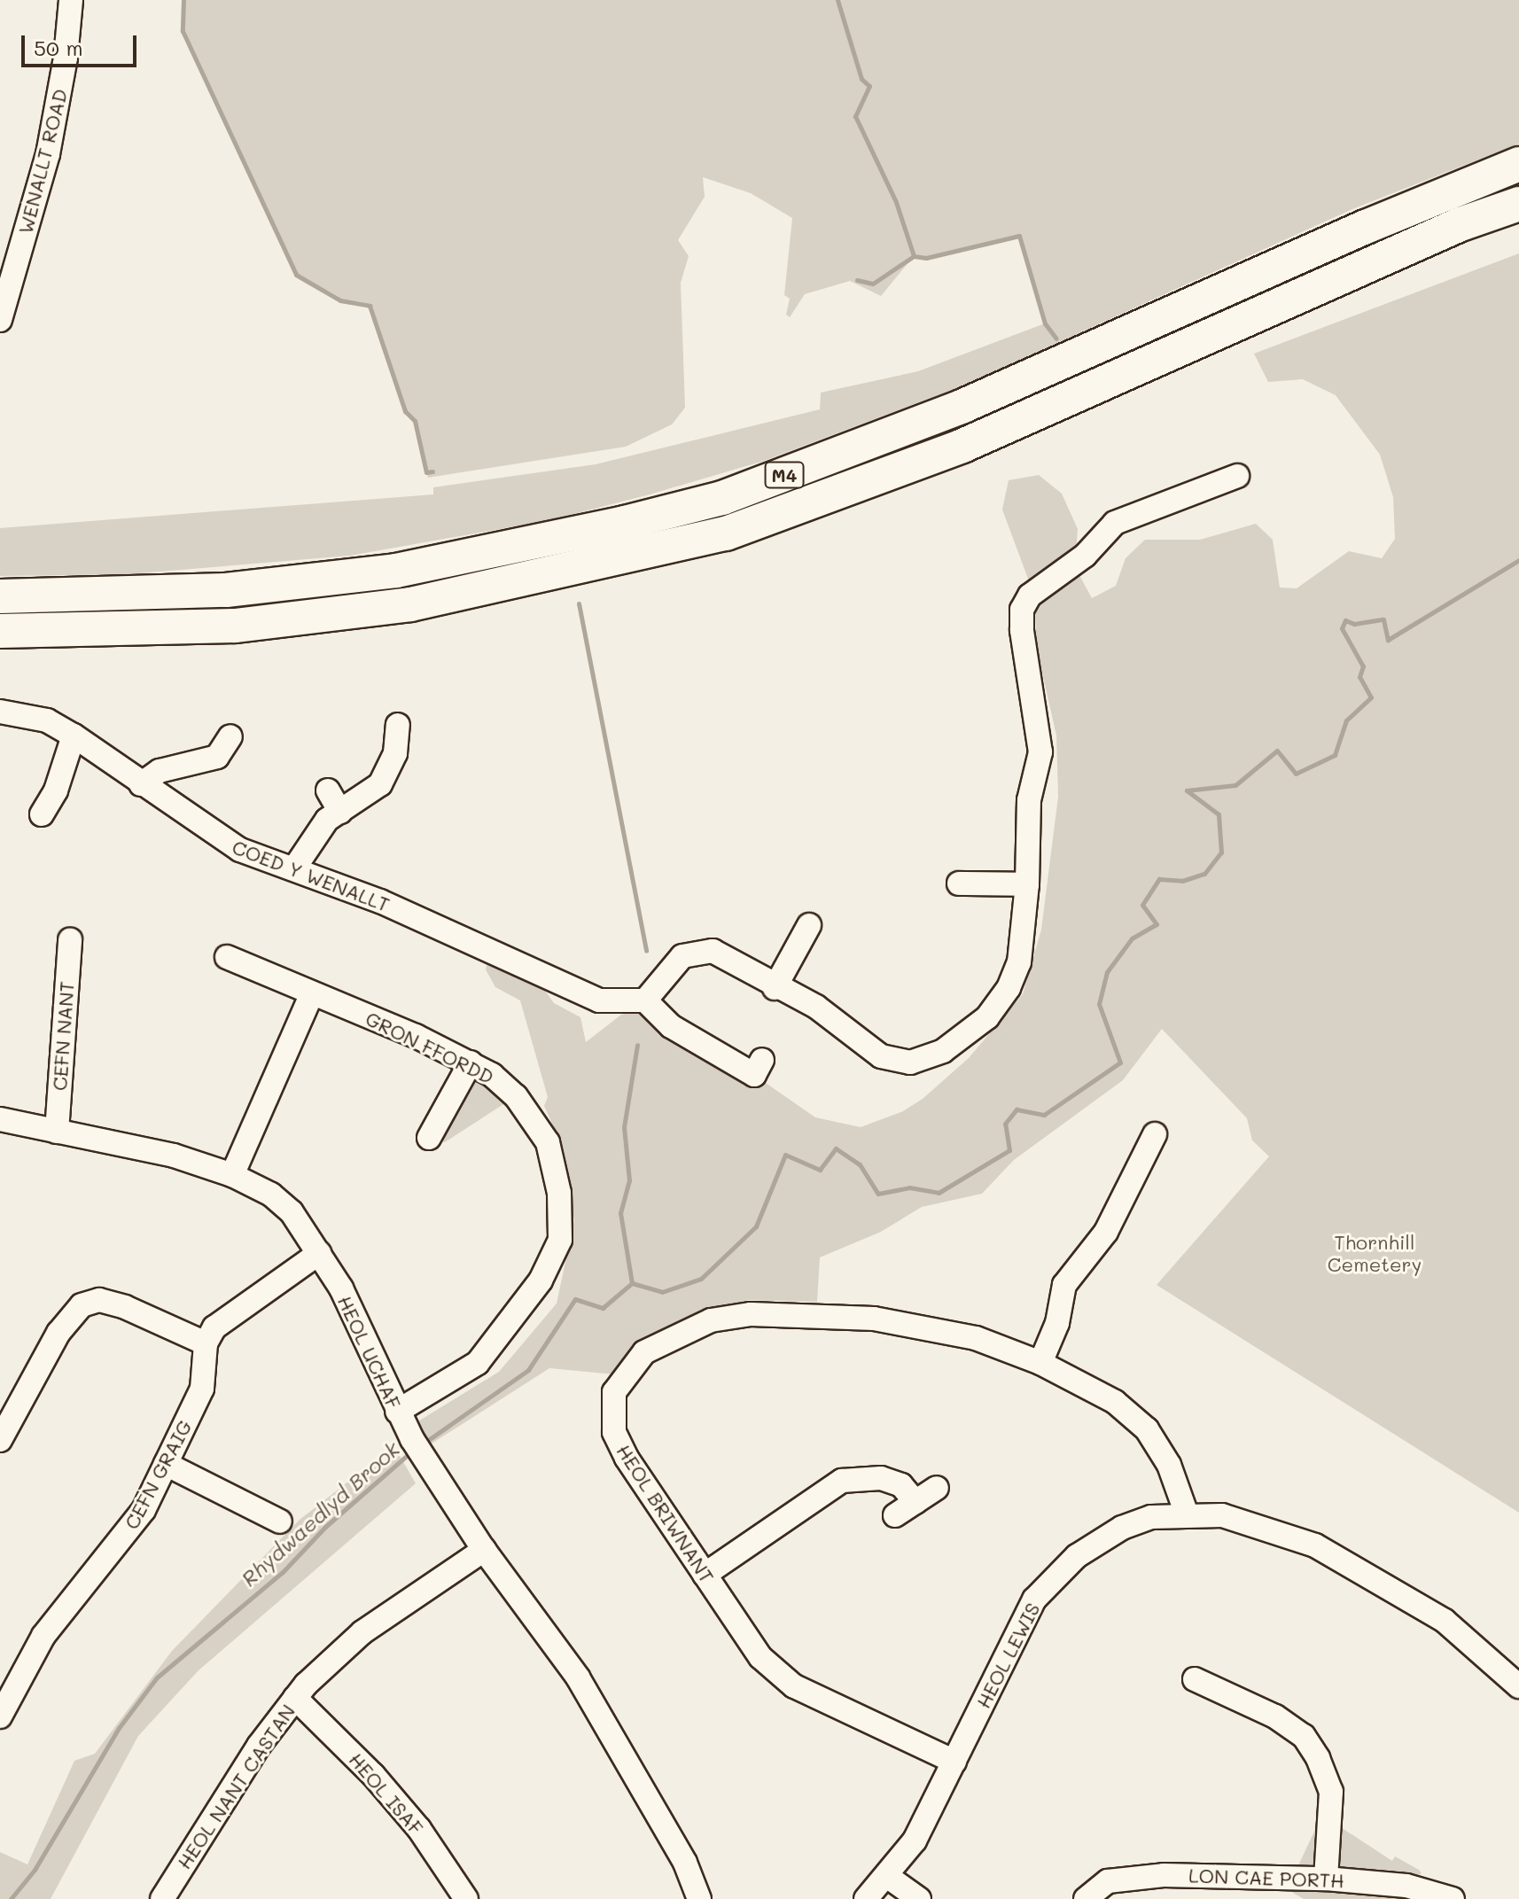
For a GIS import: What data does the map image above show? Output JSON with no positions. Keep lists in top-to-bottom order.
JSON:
{
  "streets": {
    "highway": ["M4"],
    "street": [
      "WENALLT ROAD",
      "COED Y WENALLT",
      "CEFN NANT",
      "GRON FFORDD",
      "HEOL UCHAF",
      "CEFN GRAIG",
      "HEOL BRIWNANT",
      "HEOL LEWIS",
      "HEOL NANT CASTAN",
      "HEOL ISAF",
      "LON CAE PORTH"
    ]
  },
  "crossings": [
    ["CEFN NANT", "HEOL UCHAF"],
    ["GRON FFORDD", "HEOL UCHAF"],
    ["HEOL UCHAF", "HEOL NANT CASTAN"],
    ["HEOL BRIWNANT", "HEOL LEWIS"],
    ["HEOL NANT CASTAN", "HEOL ISAF"]
  ],
  "water": ["Rhydwaedlyd Brook"],
  "parks": ["Thornhill Cemetery"],
  "scale_bar": "50 m"
}
